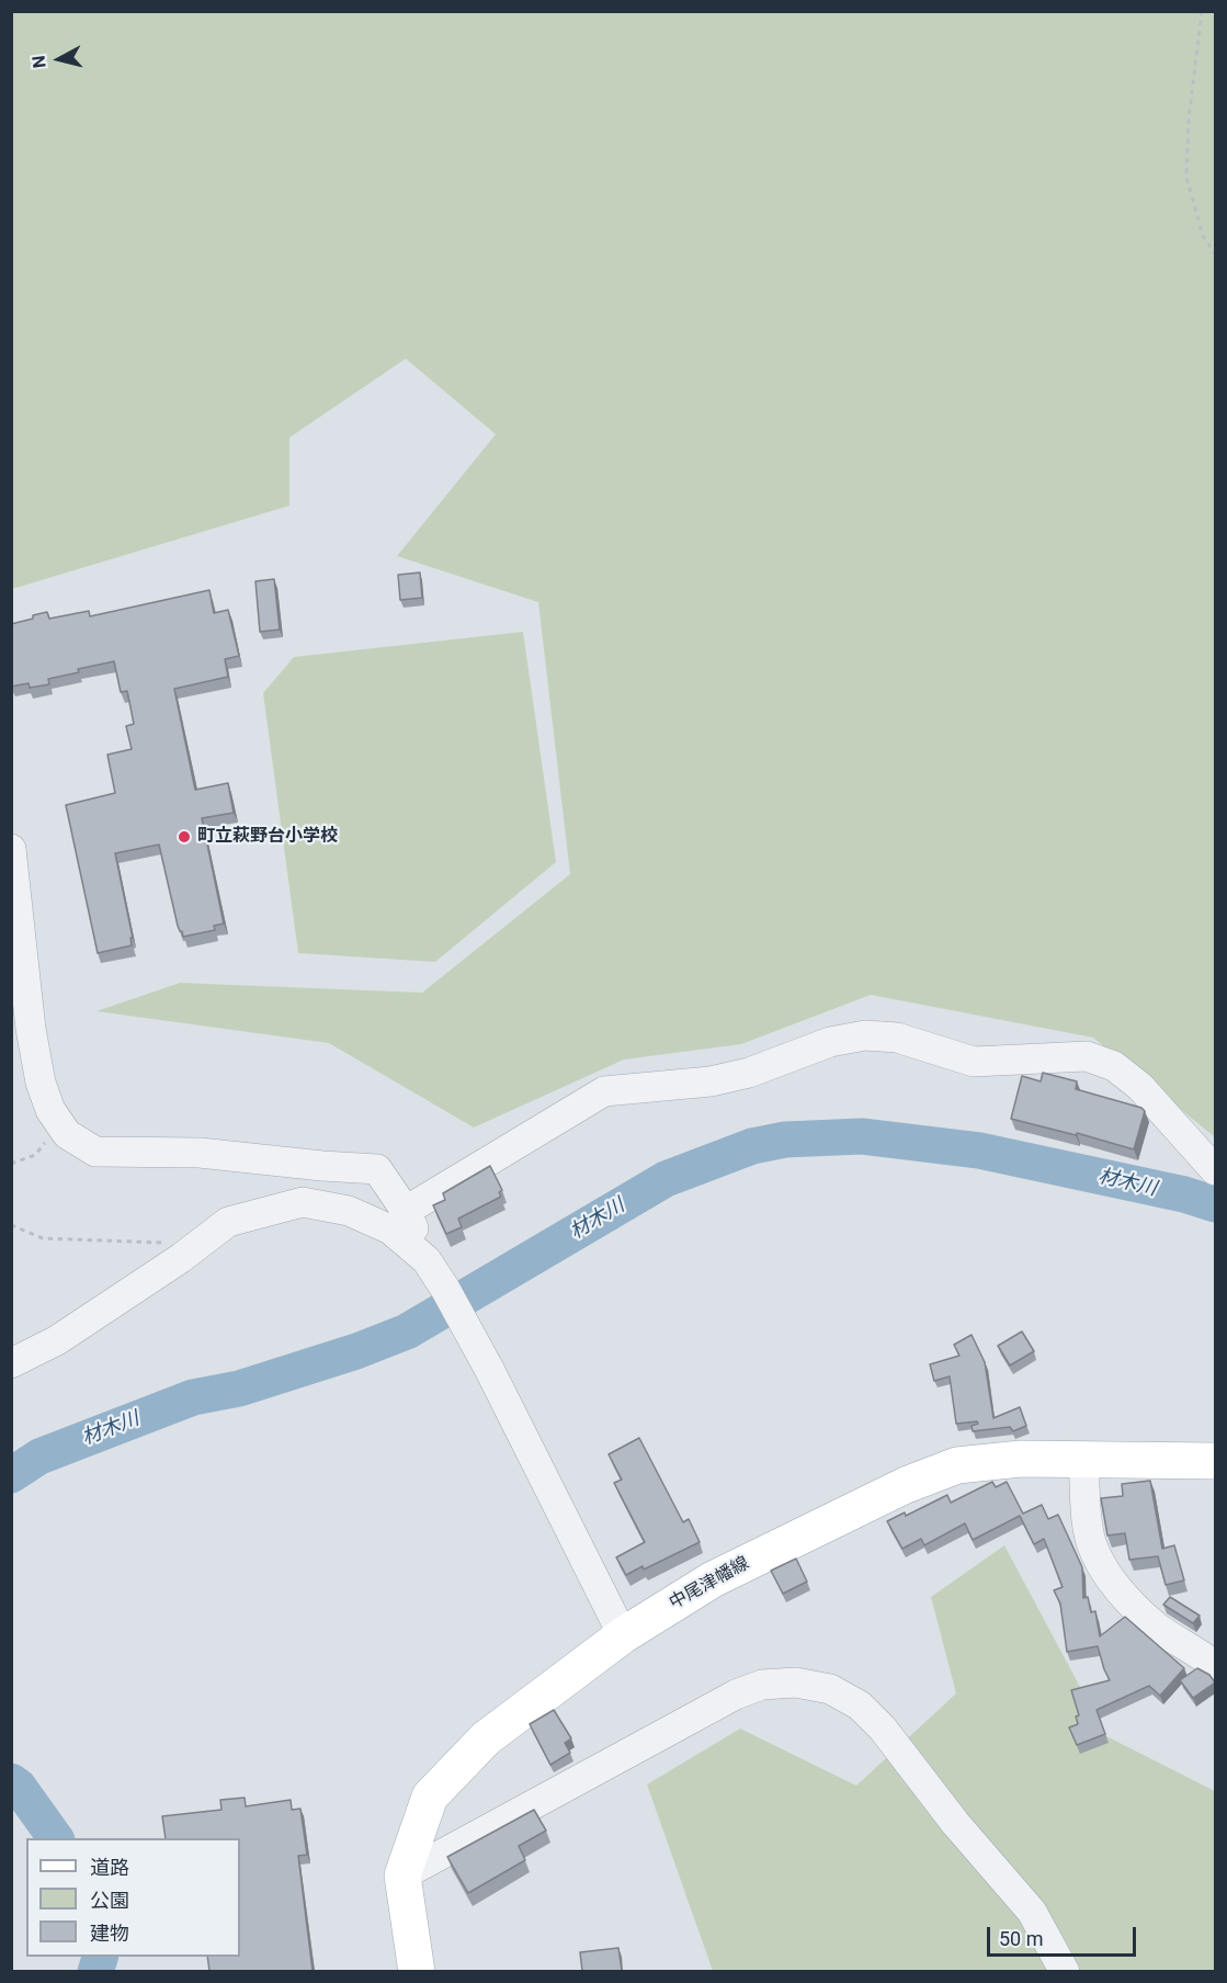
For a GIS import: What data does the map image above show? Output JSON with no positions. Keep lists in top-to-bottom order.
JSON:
{
  "streets": {
    "main road": ["中尾津幡線"]
  },
  "water": ["材木川"],
  "places": ["町立萩野台小学校"],
  "legend": ["道路", "公園", "建物"],
  "scale_bar": "50 m",
  "north": "left"
}
